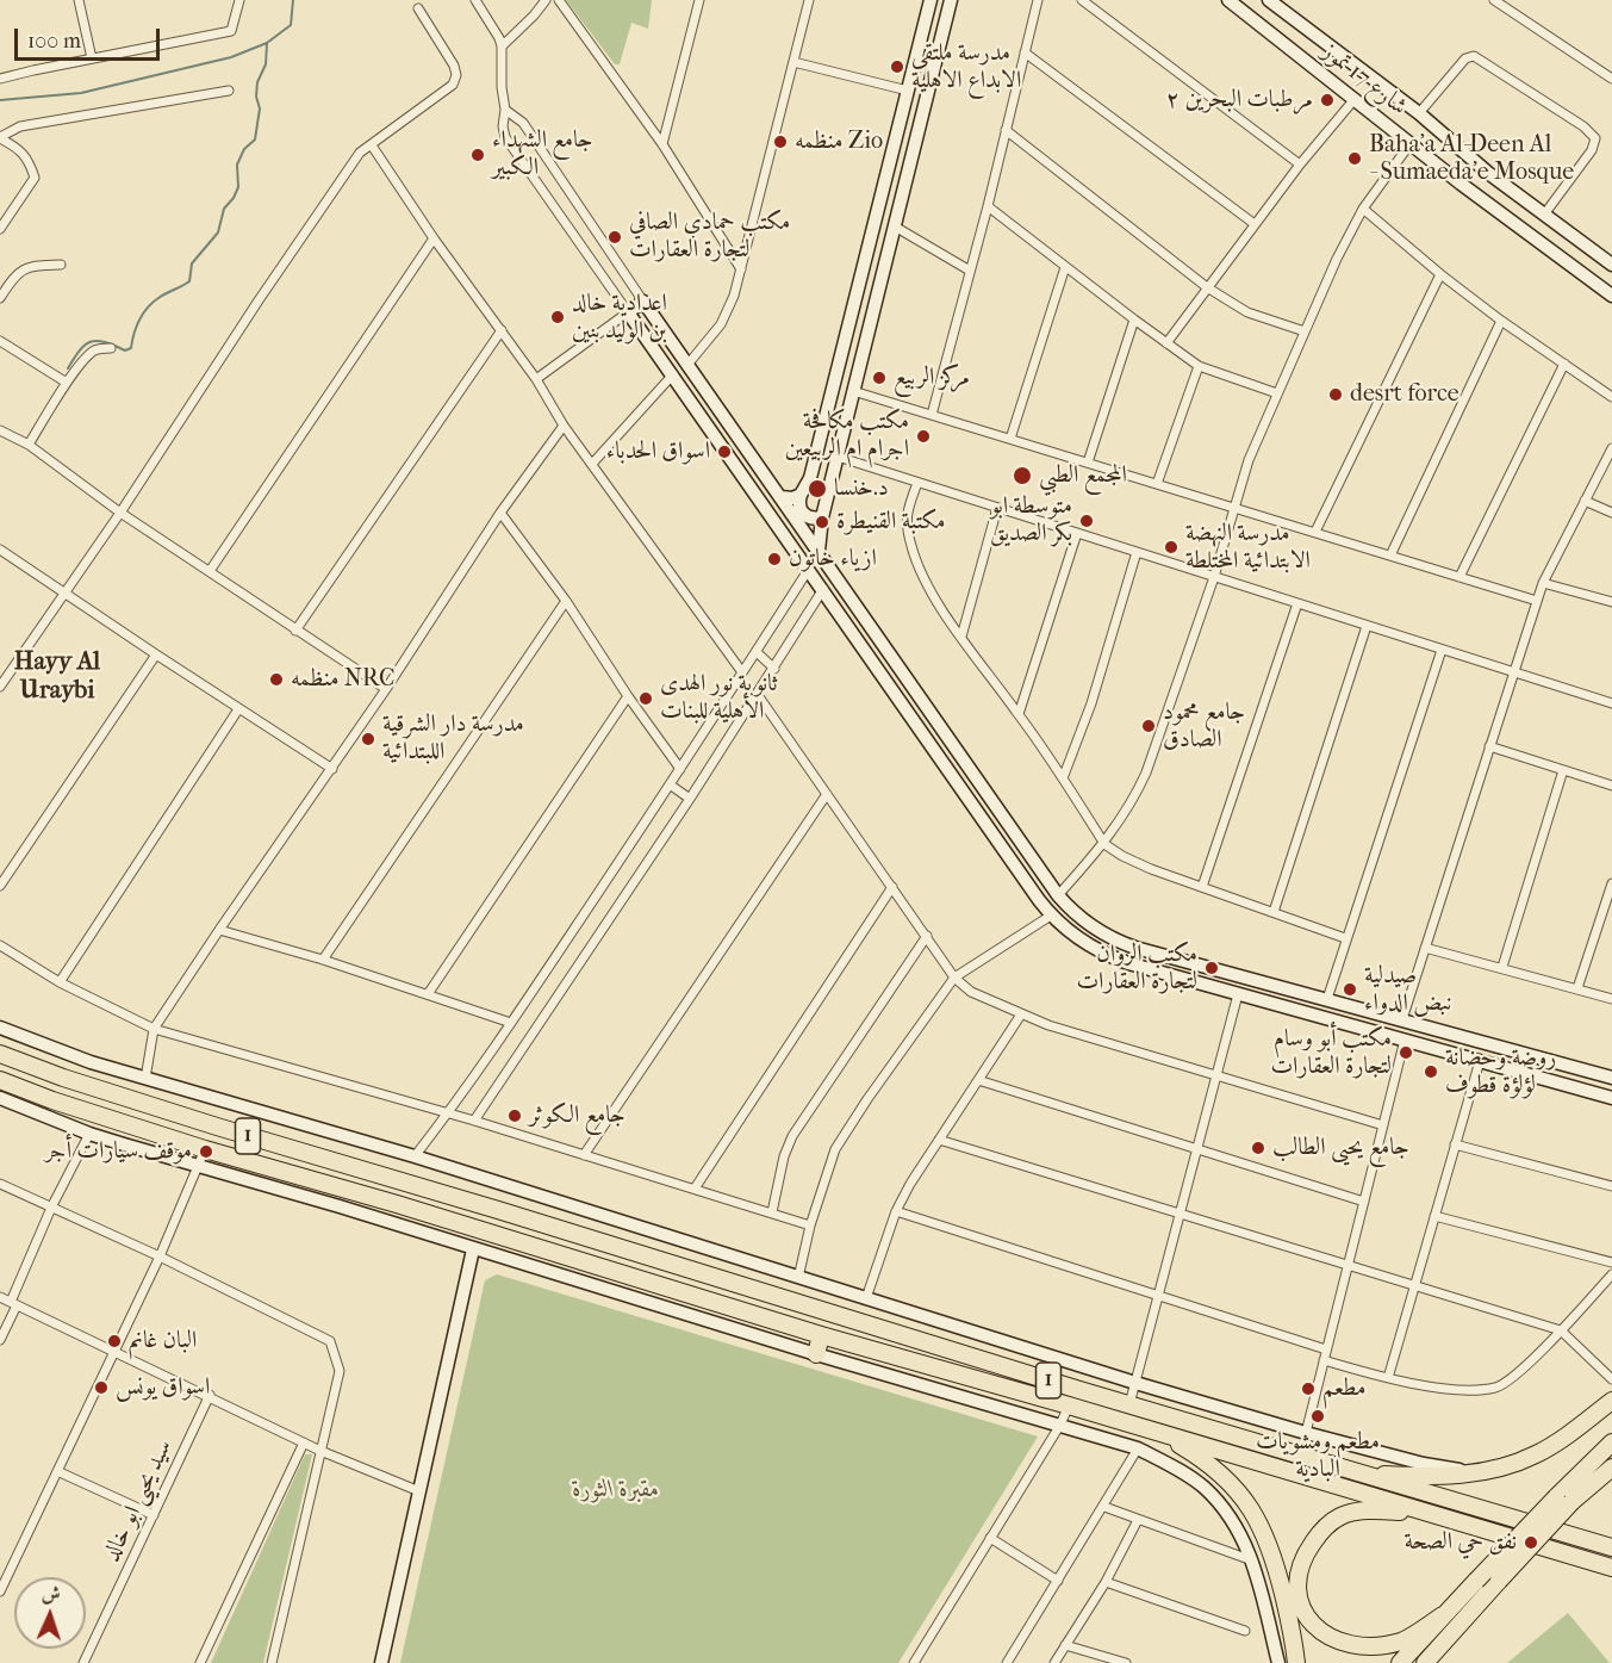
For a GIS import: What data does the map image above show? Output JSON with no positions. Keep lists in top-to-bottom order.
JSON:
{
  "streets": {
    "highway": ["1"],
    "street": ["شارع 17 تموز", "سيد يحيى ابو خالد"]
  },
  "districts": ["Hayy Al Uraybi"],
  "parks": ["مقبرة الثورة"],
  "places": [
    "مدرسة ملتقى الابداع الاهلية",
    "مرطبات البحرين ٢",
    "منظمه Zio",
    "جامع الشهداء الكبير",
    "Baha'a Al-Deen Al - Sumaeda'e Mosque",
    "مكتب حمادي الصافي لتجارة العقارات",
    "اعدادية خالد بن الوليد بنين",
    "مركز الربيع",
    "desrt force",
    "مكتب مكافحة اجرام ام الربيعين",
    "اسواق الحدباء",
    "المجمع الطبي",
    "د.خنسا",
    "متوسطة ابو بكر الصديق",
    "مكتبة القنيطرة",
    "مدرسة النهضة الابتدائية المختلطة",
    "ازياء خاتون",
    "منظمه NRC",
    "ثانوية نور الهدى الأهلية للبنات",
    "جامع محمود الصادق",
    "مدرسة دار الشرقية اللبتدائية",
    "مكتب الروان لتجارة العقارات",
    "صيدلية نبض الدواء",
    "مكتب أبو وسام لتجارة العقارات",
    "روضة وحضانة لؤلؤة قطوف",
    "جامع الكوثر",
    "جامع يحيى الطالب",
    "موقف سيارات أجر",
    "البان غانم",
    "اسواق يونس",
    "مطعم",
    "مطعم ومشويات البادية",
    "نفق حي الصحة"
  ],
  "scale_bar": "100 m",
  "north": "top"
}
